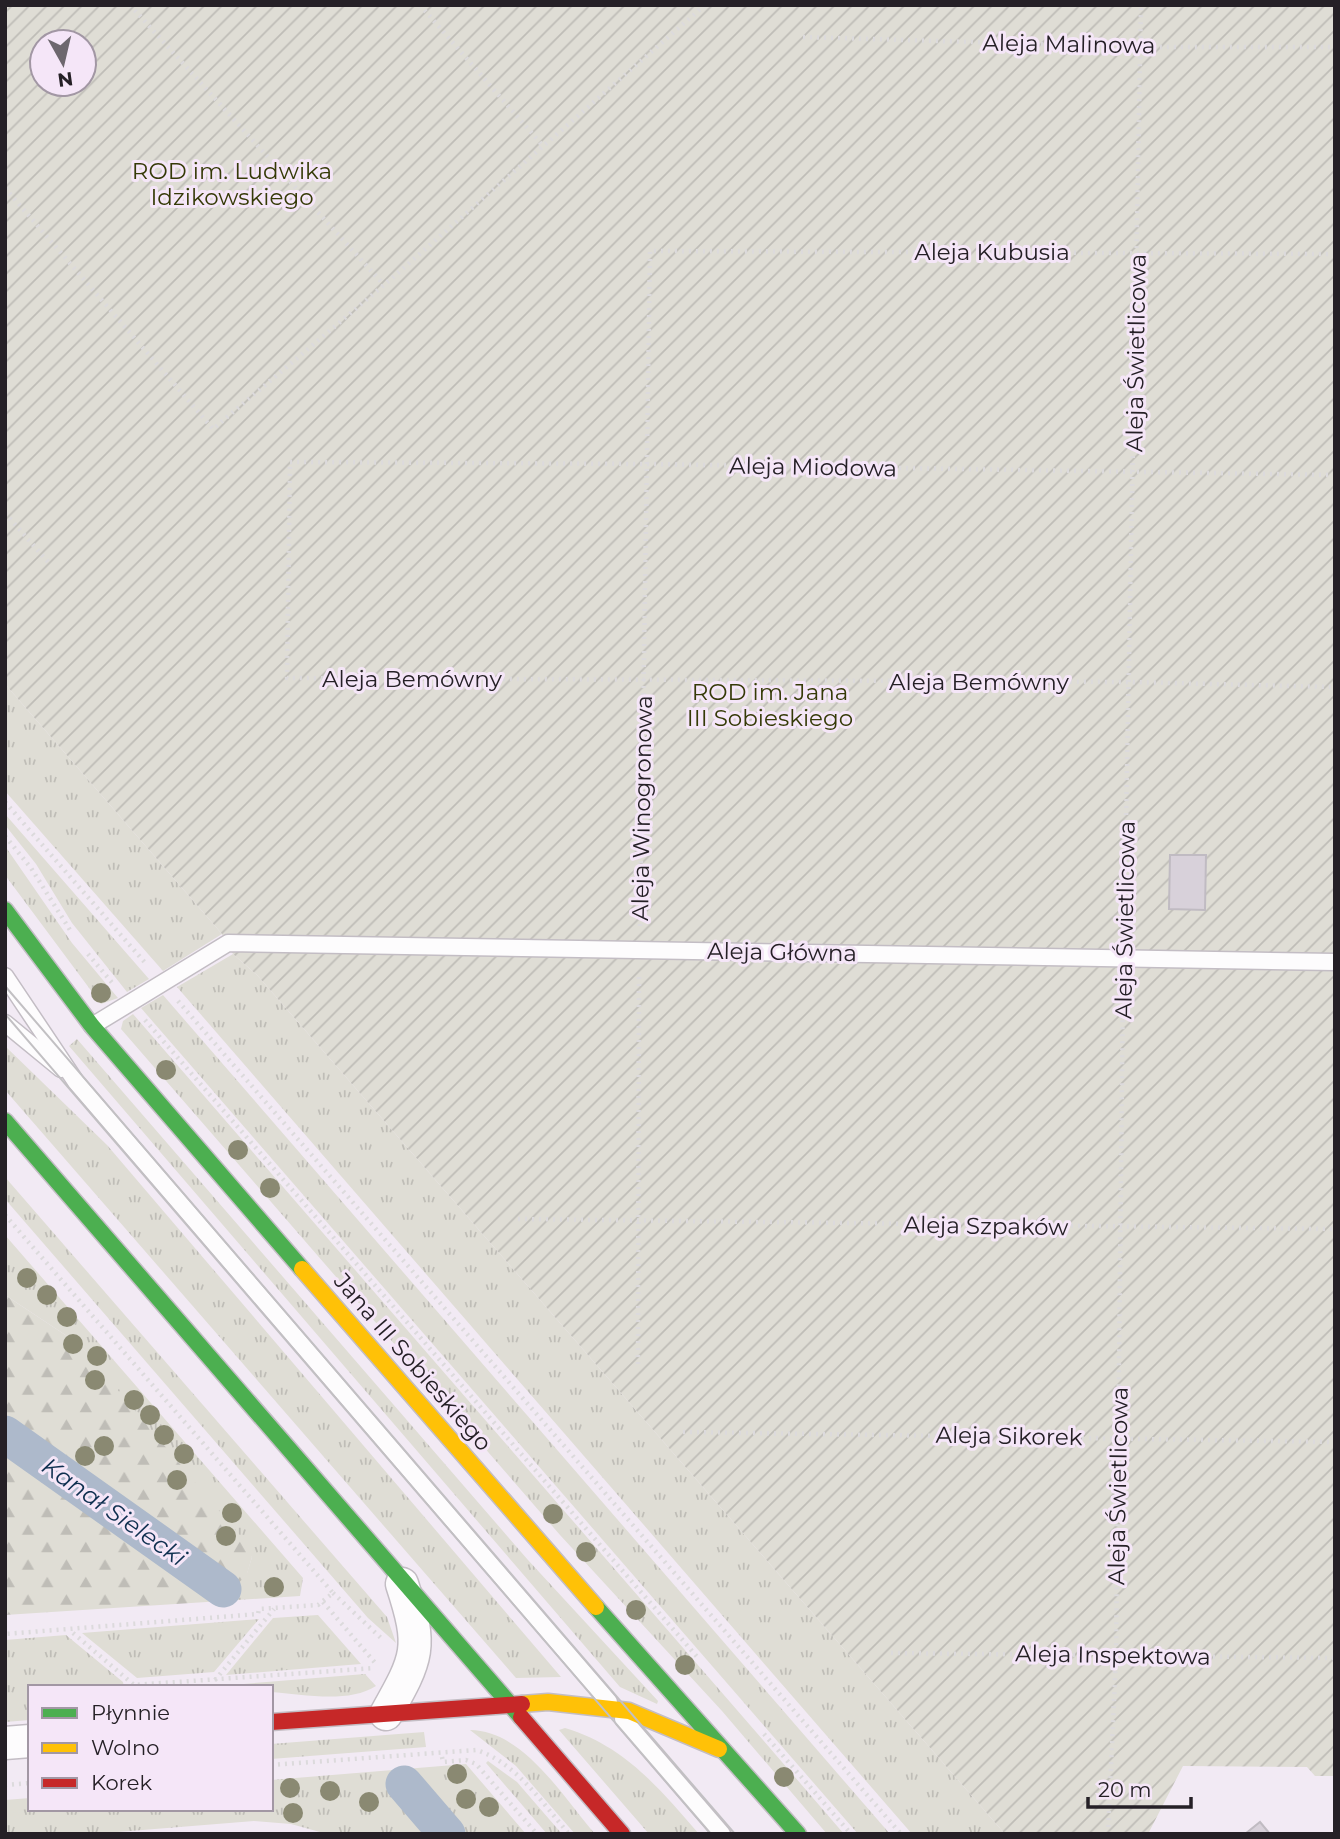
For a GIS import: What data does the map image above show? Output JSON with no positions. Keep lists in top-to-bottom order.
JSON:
{
  "streets": {
    "main road": ["Jana III Sobieskiego"],
    "lane": ["Aleja Główna"],
    "path": [
      "Aleja Malinowa",
      "Aleja Kubusia",
      "Aleja Świetlicowa",
      "Aleja Miodowa",
      "Aleja Bemówny",
      "Aleja Winogronowa",
      "Aleja Szpaków",
      "Aleja Sikorek",
      "Aleja Inspektowa"
    ]
  },
  "crossings": [
    ["Aleja Malinowa", "Aleja Świetlicowa"],
    ["Aleja Kubusia", "Aleja Świetlicowa"],
    ["Aleja Kubusia", "Aleja Winogronowa"],
    ["Aleja Świetlicowa", "Aleja Miodowa"],
    ["Aleja Świetlicowa", "Aleja Bemówny"],
    ["Aleja Świetlicowa", "Aleja Główna"],
    ["Aleja Świetlicowa", "Aleja Szpaków"],
    ["Aleja Świetlicowa", "Aleja Sikorek"],
    ["Aleja Świetlicowa", "Aleja Inspektowa"],
    ["Aleja Miodowa", "Aleja Bemówny"],
    ["Aleja Miodowa", "Aleja Winogronowa"],
    ["Aleja Bemówny", "Aleja Winogronowa"],
    ["Aleja Winogronowa", "Aleja Główna"],
    ["Aleja Winogronowa", "Aleja Szpaków"]
  ],
  "water": ["Kanał Sielecki"],
  "parks": ["ROD im. Ludwika Idzikowskiego", "ROD im. Jana III Sobieskiego"],
  "legend": ["Płynnie", "Wolno", "Korek"],
  "scale_bar": "20 m",
  "north": "bottom"
}
